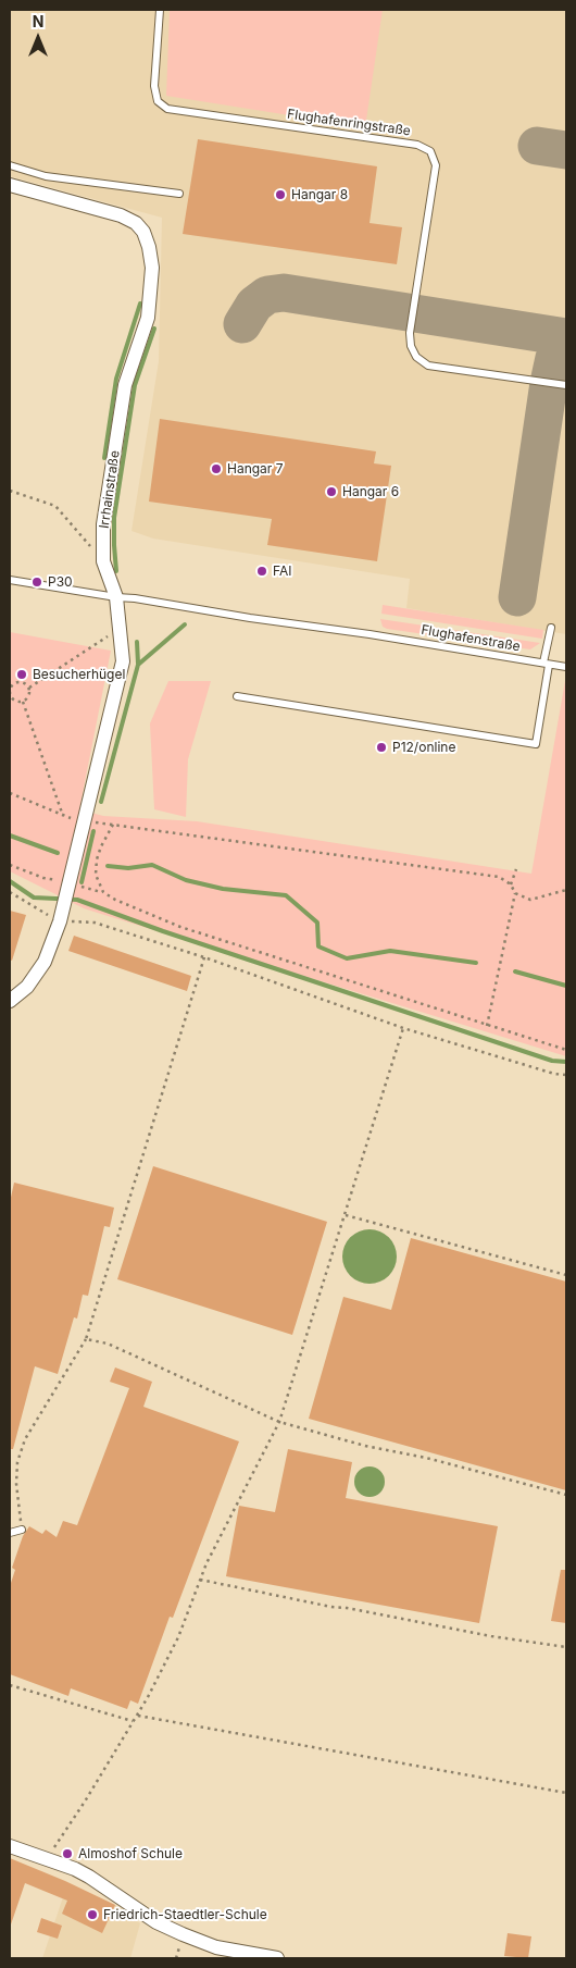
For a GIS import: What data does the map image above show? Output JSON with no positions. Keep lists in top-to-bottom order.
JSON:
{
  "streets": {
    "street": ["Irrhainstraße"],
    "lane": ["Flughafenringstraße", "Flughafenstraße"]
  },
  "crossings": [
    ["Irrhainstraße", "Flughafenstraße"]
  ],
  "places": [
    "Hangar 8",
    "Hangar 7",
    "Hangar 6",
    "FAI",
    "P30",
    "Besucherhügel",
    "P12/online",
    "Almoshof Schule",
    "Friedrich-Staedtler-Schule"
  ],
  "north": "top"
}
